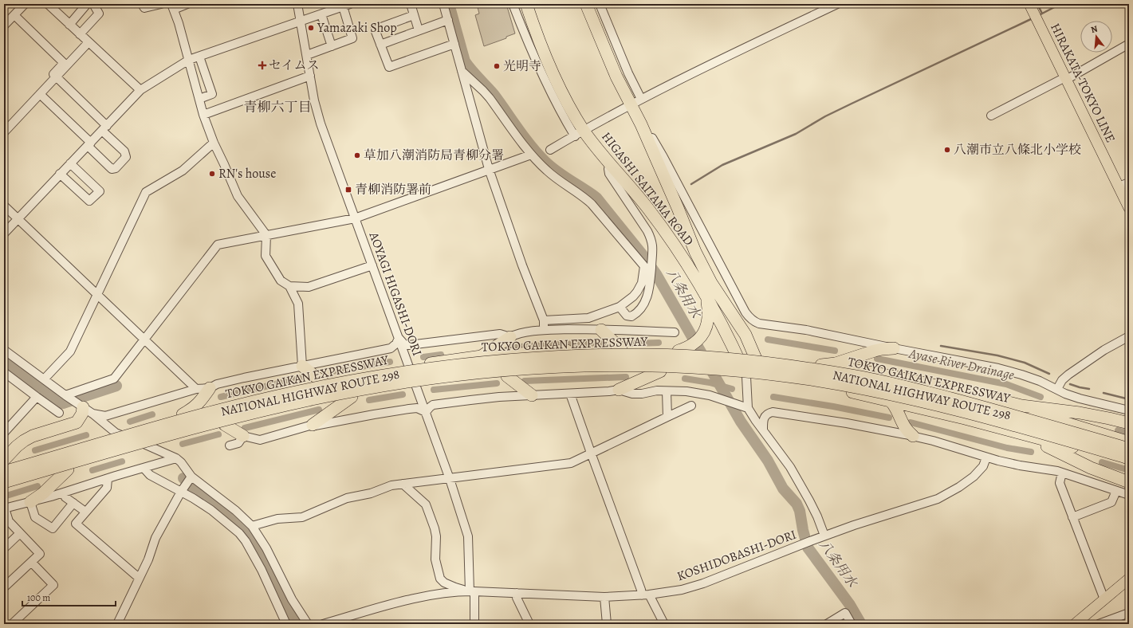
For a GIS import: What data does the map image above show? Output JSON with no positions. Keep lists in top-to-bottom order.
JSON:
{
  "streets": {
    "highway": ["HIGASHI SAITAMA ROAD", "TOKYO GAIKAN EXPRESSWAY", "NATIONAL HIGHWAY ROUTE 298"],
    "main road": ["HIRAKATA-TOKYO LINE"],
    "street": ["AOYAGI HIGASHI-DORI", "KOSHIDOBASHI-DORI"]
  },
  "crossings": [
    ["HIGASHI SAITAMA ROAD", "NATIONAL HIGHWAY ROUTE 298"],
    ["AOYAGI HIGASHI-DORI", "NATIONAL HIGHWAY ROUTE 298"],
    ["AOYAGI HIGASHI-DORI", "KOSHIDOBASHI-DORI"]
  ],
  "districts": ["青柳六丁目"],
  "water": ["八条用水", "Ayase River Drainage"],
  "places": {
    "other": [
      "Yamazaki Shop",
      "光明寺",
      "八潮市立八條北小学校",
      "草加八潮消防局青柳分署",
      "RN's house"
    ],
    "health": ["セイムス"],
    "transit": ["青柳消防署前"]
  },
  "scale_bar": "100 m",
  "north": "top"
}
